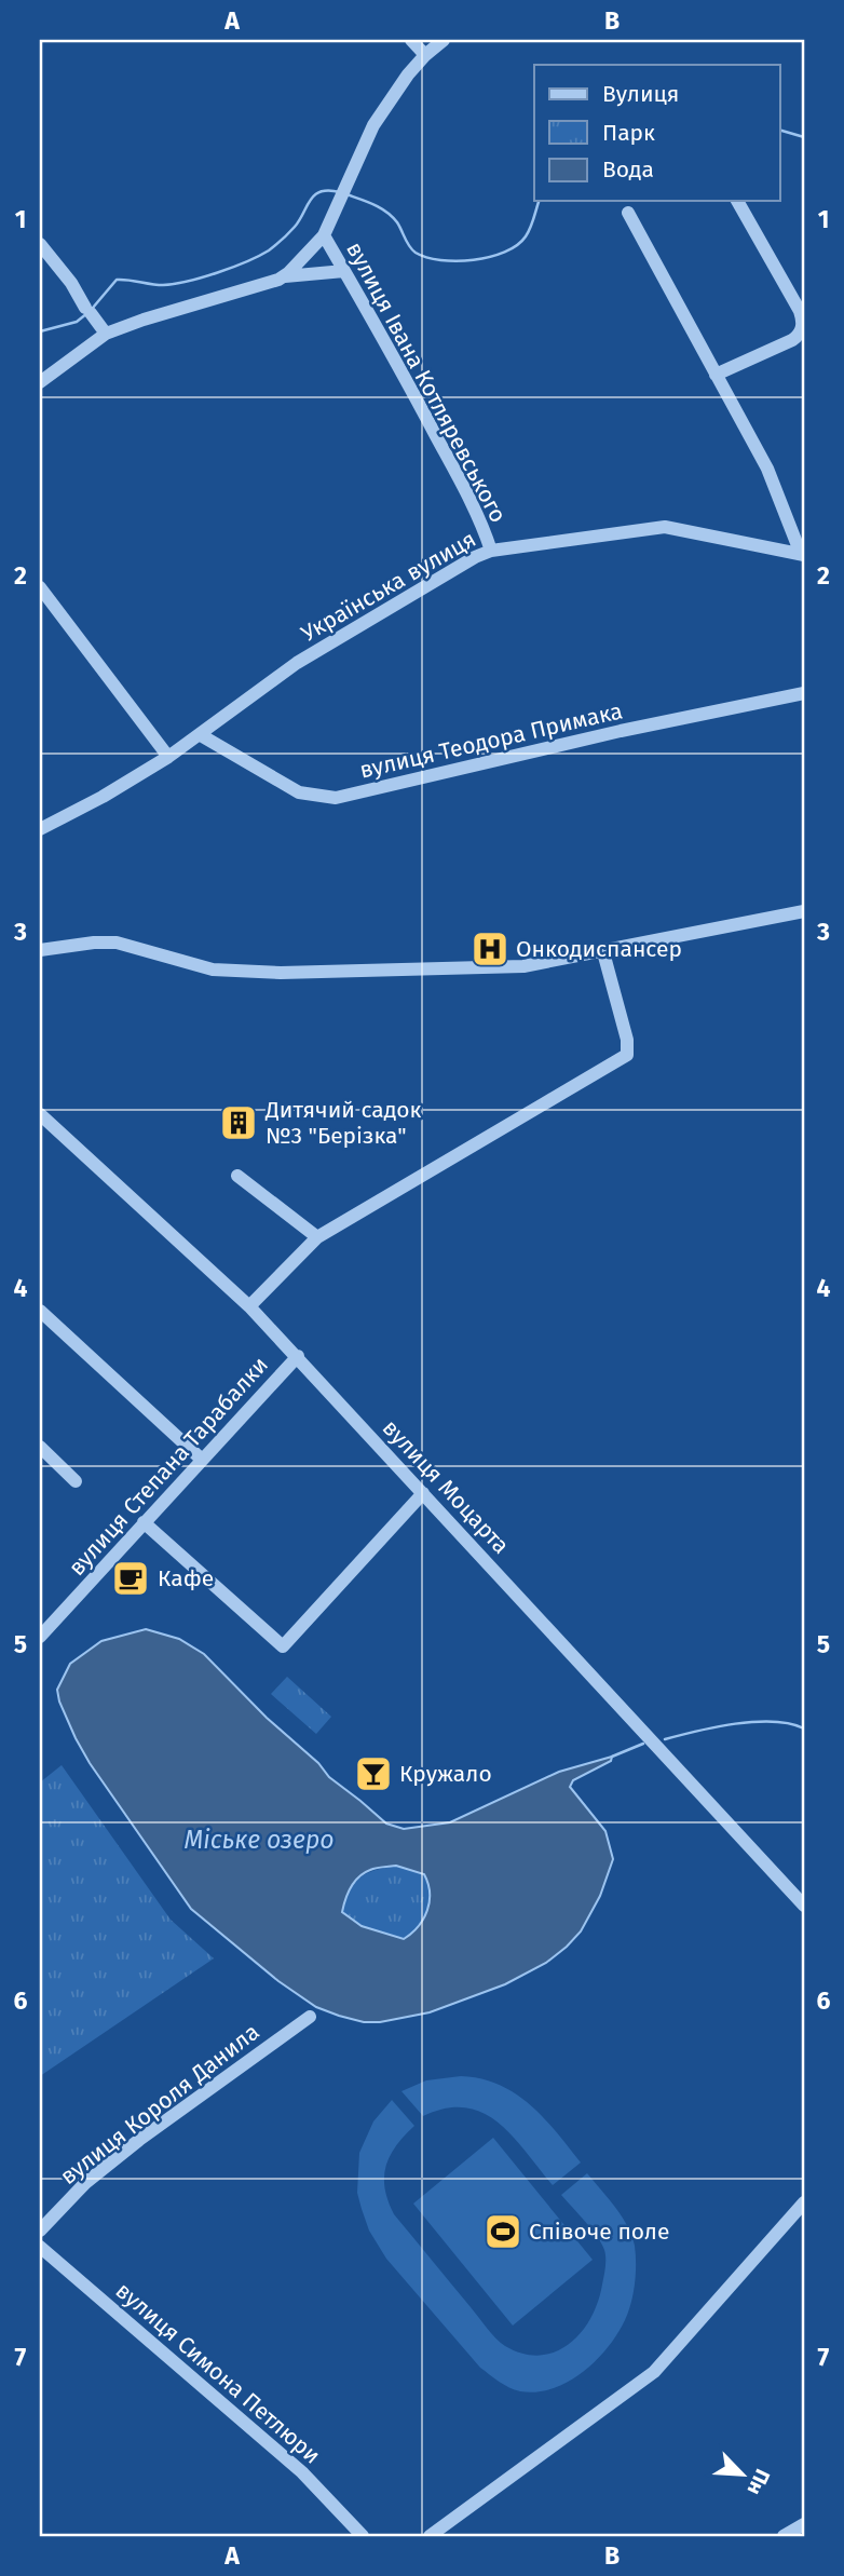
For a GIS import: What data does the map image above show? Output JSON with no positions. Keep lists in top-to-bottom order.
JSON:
{
  "streets": {
    "street": [
      "вулиця Івана Котляревського",
      "Українська вулиця",
      "вулиця Теодора Примака",
      "вулиця Степана Тарабалки",
      "вулиця Моцарта",
      "вулиця Короля Данила",
      "вулиця Симона Петлюри"
    ]
  },
  "crossings": [
    ["вулиця Івана Котляревського", "Українська вулиця"],
    ["Українська вулиця", "вулиця Теодора Примака"],
    ["вулиця Степана Тарабалки", "вулиця Моцарта"]
  ],
  "water": ["Міське озеро"],
  "places": {
    "hospital": ["Онкодиспансер"],
    "building": ["Дитячий садок №3 \"Берізка\""],
    "cafe": ["Кафе"],
    "bar": ["Кружало"],
    "sports": ["Співоче поле"]
  },
  "legend": ["Вулиця", "Парк", "Вода"],
  "north": "bottom right",
  "grid": {
    "columns": ["A", "B"],
    "rows": [
      "1",
      "2",
      "3",
      "4",
      "5",
      "6",
      "7"
    ]
  }
}
